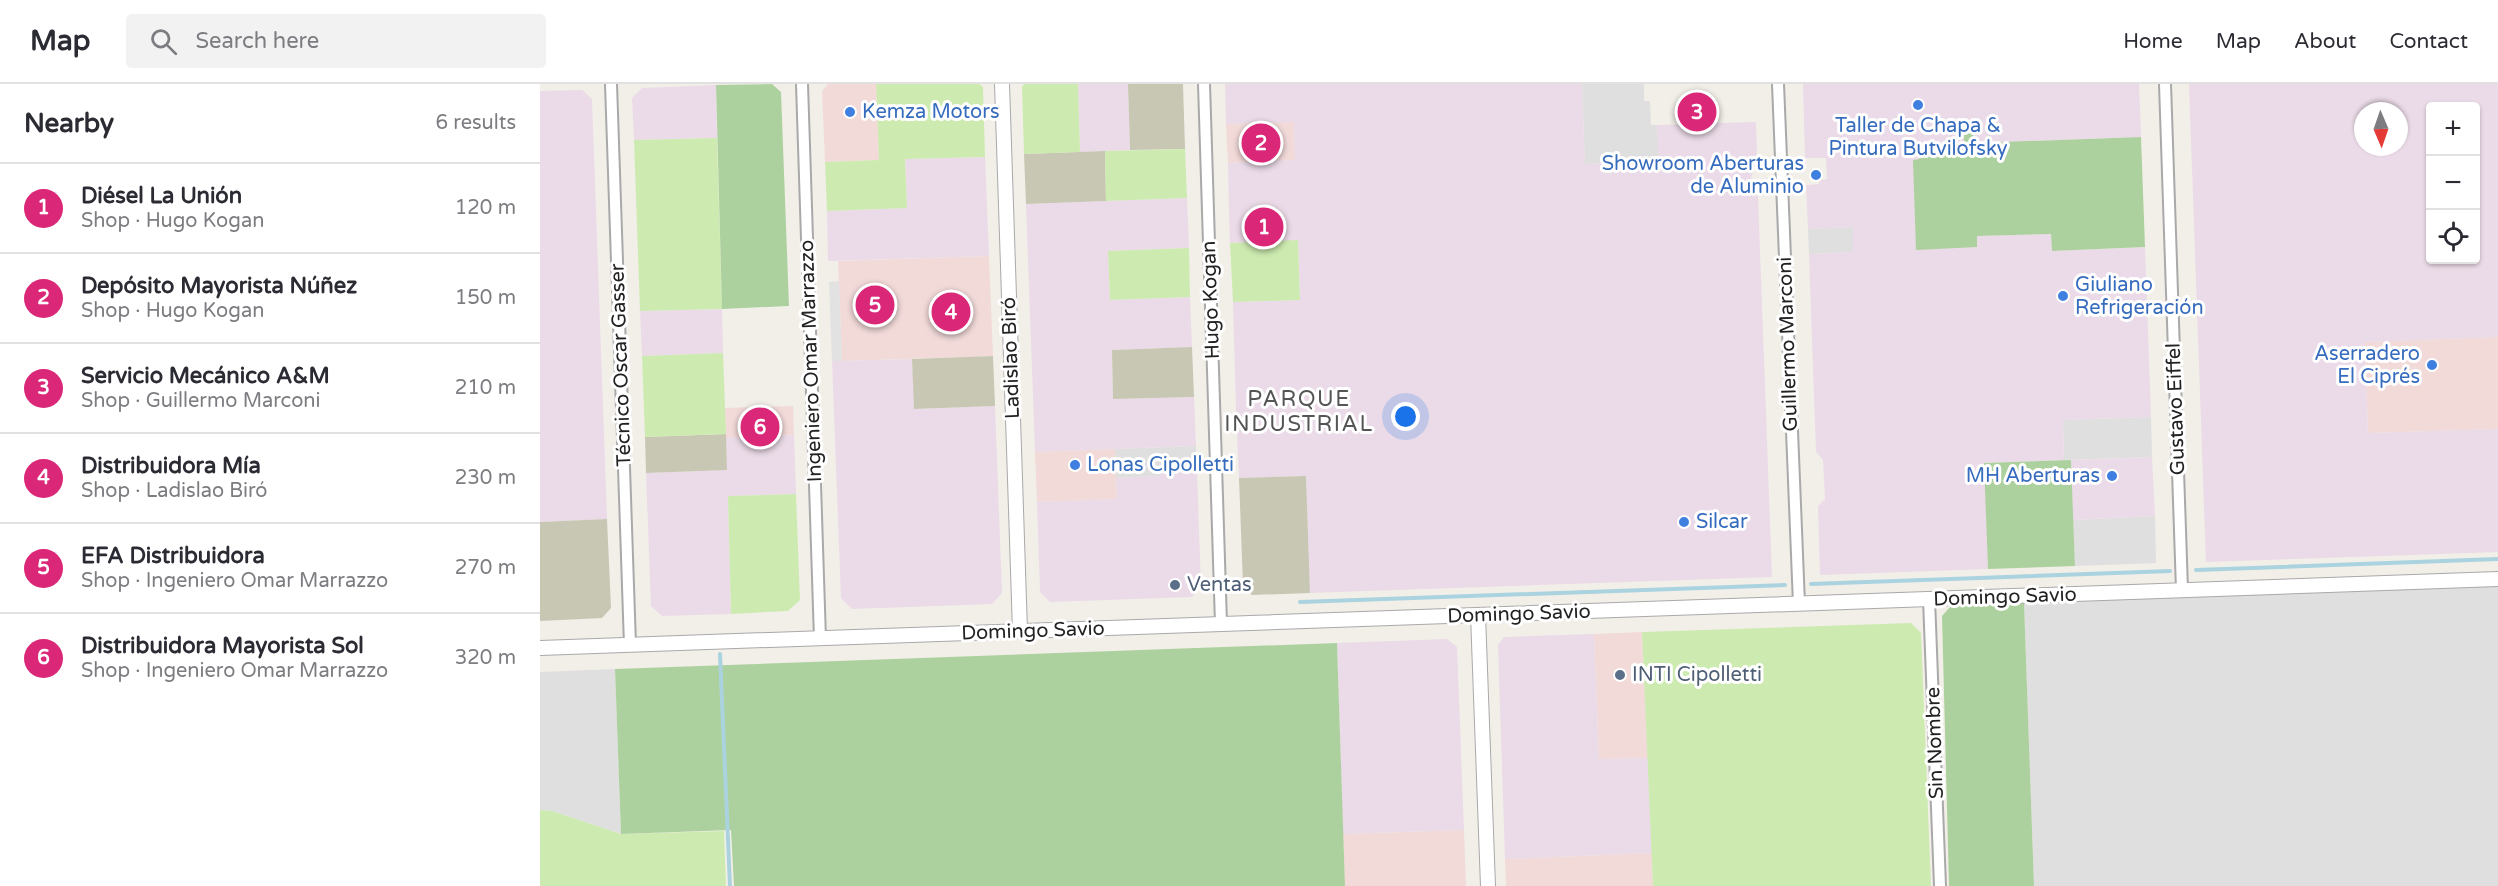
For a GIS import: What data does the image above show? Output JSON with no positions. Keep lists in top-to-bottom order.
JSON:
{
  "streets": {
    "street": [
      "Hugo Kogan",
      "Guillermo Marconi",
      "Ladislao Biró",
      "Ingeniero Omar Marrazzo",
      "Técnico Oscar Gasser",
      "Gustavo Eiffel",
      "Domingo Savio",
      "Sin Nombre"
    ]
  },
  "crossings": [
    ["Hugo Kogan", "Domingo Savio"],
    ["Guillermo Marconi", "Domingo Savio"],
    ["Ladislao Biró", "Domingo Savio"],
    ["Ingeniero Omar Marrazzo", "Domingo Savio"],
    ["Técnico Oscar Gasser", "Domingo Savio"],
    ["Gustavo Eiffel", "Domingo Savio"],
    ["Domingo Savio", "Sin Nombre"]
  ],
  "districts": ["PARQUE INDUSTRIAL"],
  "places": [
    "Taller de Chapa & Pintura Butvilofsky",
    "Kemza Motors",
    "Showroom Aberturas de Aluminio",
    "Giuliano Refrigeración",
    "Aserradero El Ciprés",
    "Lonas Cipolletti",
    "MH Aberturas",
    "Silcar",
    "Ventas",
    "INTI Cipolletti"
  ],
  "north": "bottom",
  "page": {
    "header": "Map",
    "search": "Search here",
    "nav": [
      "Home",
      "Map",
      "About",
      "Contact"
    ],
    "heading": ["Nearby", "6 results"],
    "pins": [
      "3",
      "2",
      "1",
      "5",
      "4",
      "6"
    ],
    "map_buttons": ["+", "−"],
    "list": [
      {
        "mark": "1",
        "name": "Diésel La Unión",
        "note": "Shop · Hugo Kogan",
        "value": "120 m"
      },
      {
        "mark": "2",
        "name": "Depósito Mayorista Núñez",
        "note": "Shop · Hugo Kogan",
        "value": "150 m"
      },
      {
        "mark": "3",
        "name": "Servicio Mecánico A&M",
        "note": "Shop · Guillermo Marconi",
        "value": "210 m"
      },
      {
        "mark": "4",
        "name": "Distribuidora Mía",
        "note": "Shop · Ladislao Biró",
        "value": "230 m"
      },
      {
        "mark": "5",
        "name": "EFA Distribuidora",
        "note": "Shop · Ingeniero Omar Marrazzo",
        "value": "270 m"
      },
      {
        "mark": "6",
        "name": "Distribuidora Mayorista Sol",
        "note": "Shop · Ingeniero Omar Marrazzo",
        "value": "320 m"
      }
    ]
  }
}
